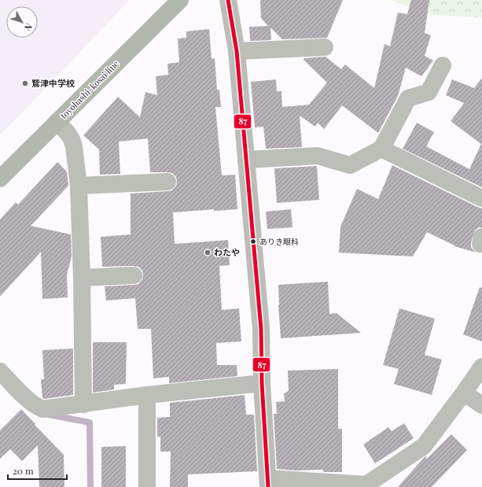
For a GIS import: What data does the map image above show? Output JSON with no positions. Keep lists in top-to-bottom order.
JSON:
{
  "streets": {
    "main road": ["toyohashi-kosai line"]
  },
  "places": ["鷲津中学校", "ありき眼科", "わたや"],
  "lines": ["transit line 87"],
  "scale_bar": "20 m",
  "north": "bottom right"
}
